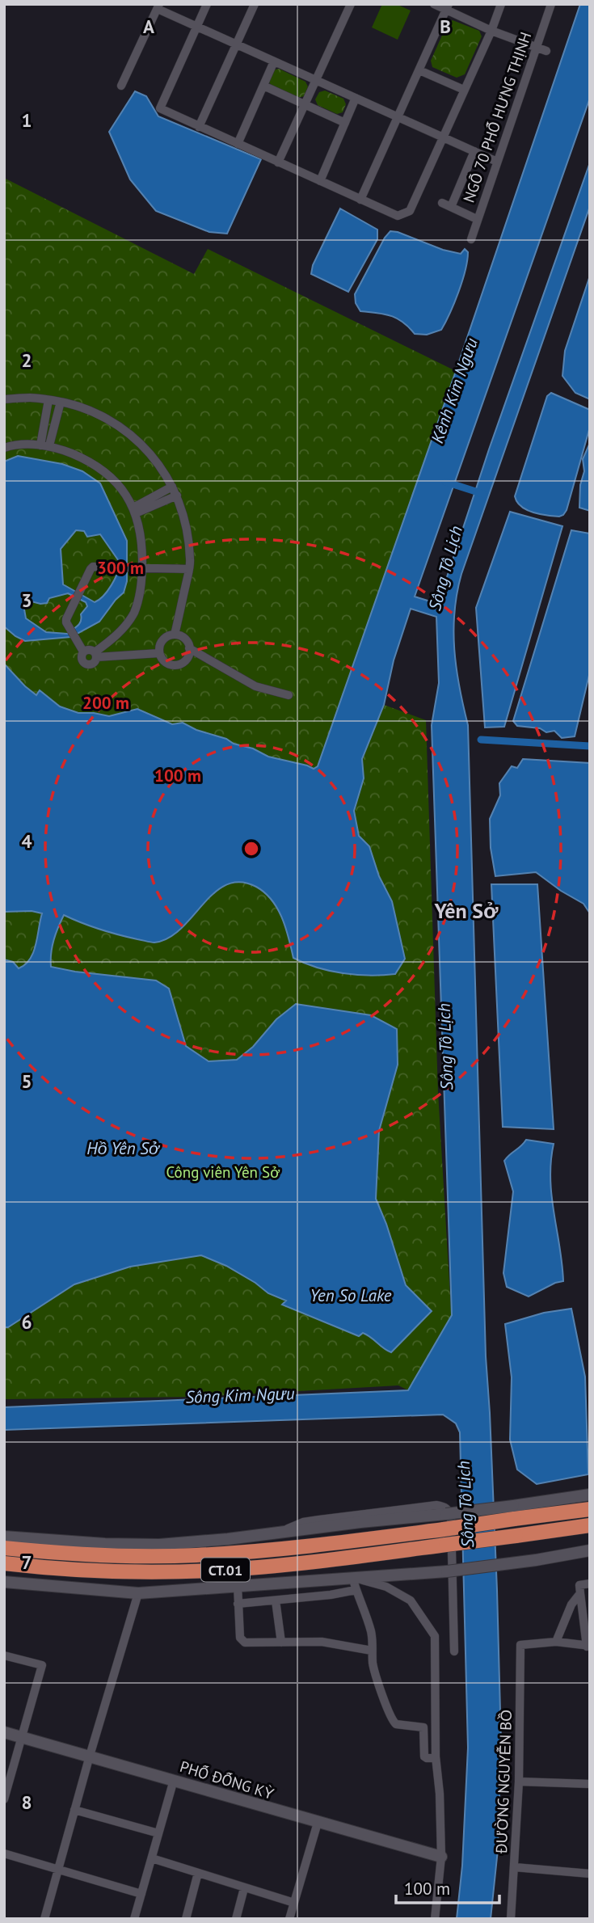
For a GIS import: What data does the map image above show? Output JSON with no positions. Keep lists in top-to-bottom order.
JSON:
{
  "streets": {
    "highway": ["CT.01"],
    "street": ["NGÕ 70 PHỐ HƯNG THỊNH", "PHỐ ĐỐNG KỲ", "ĐƯỜNG NGUYỄN BỒ"]
  },
  "districts": ["Yên Sở"],
  "water": [
    "Kênh Kim Ngưu",
    "Sông Tô Lịch",
    "Hồ Yên Sở",
    "Yen So Lake",
    "Sông Kim Ngưu"
  ],
  "parks": ["Công viên Yên Sở"],
  "scale_bar": "100 m",
  "grid": {
    "columns": ["A", "B"],
    "rows": [
      "1",
      "2",
      "3",
      "4",
      "5",
      "6",
      "7",
      "8"
    ]
  },
  "rings": ["300 m", "200 m", "100 m"]
}
